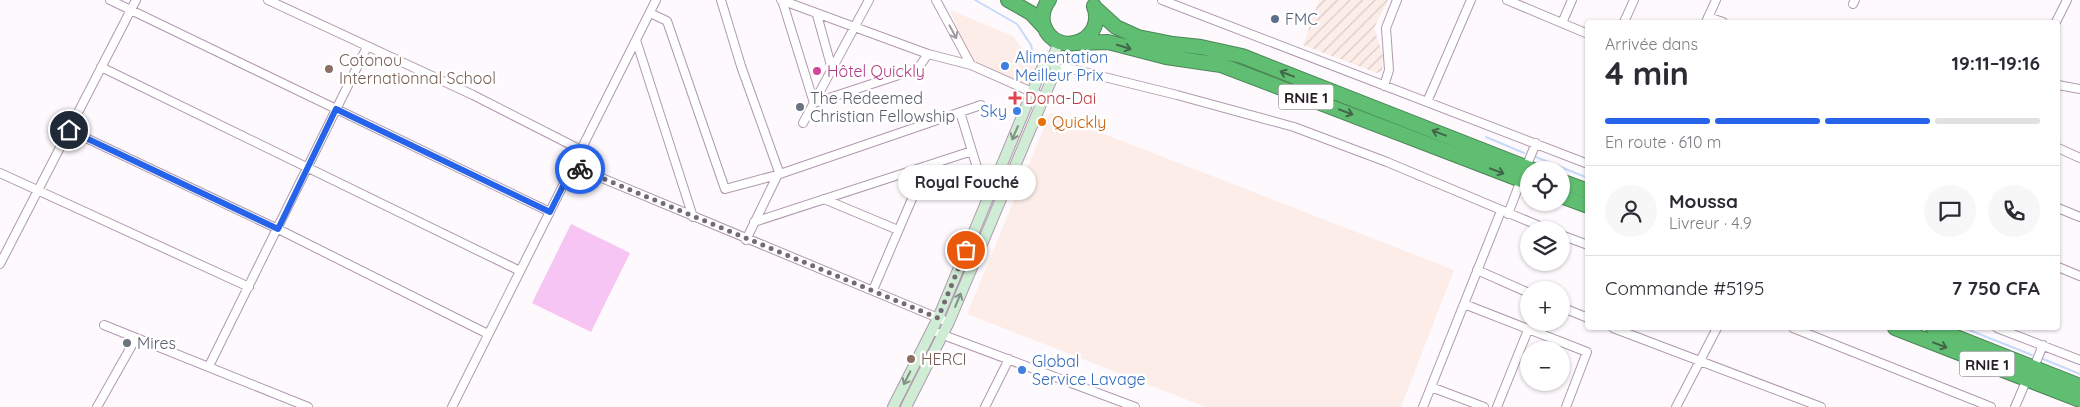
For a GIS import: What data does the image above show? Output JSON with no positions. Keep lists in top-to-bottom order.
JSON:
{
  "streets": {
    "highway": ["RNIE 1"]
  },
  "places": {
    "other": [
      "FMC",
      "Alimentation Meilleur Prix",
      "Cotonou Internationnal School",
      "Hôtel Quickly",
      "The Redeemed Christian Fellowship",
      "Sky",
      "Quickly",
      "Royal Fouché",
      "Mires",
      "HERCI",
      "Global Service Lavage"
    ],
    "health": ["Dona-Dai"]
  },
  "page": {
    "heading": ["4 min", "Arrivée dans", "19:11–19:16"],
    "panel": [
      "Moussa",
      "Livreur · 4.9",
      "Commande #5195",
      "7 750 CFA"
    ],
    "bar": "En route · 610 m",
    "map_buttons": ["+", "−"],
    "bubble": "Royal Fouché"
  }
}
